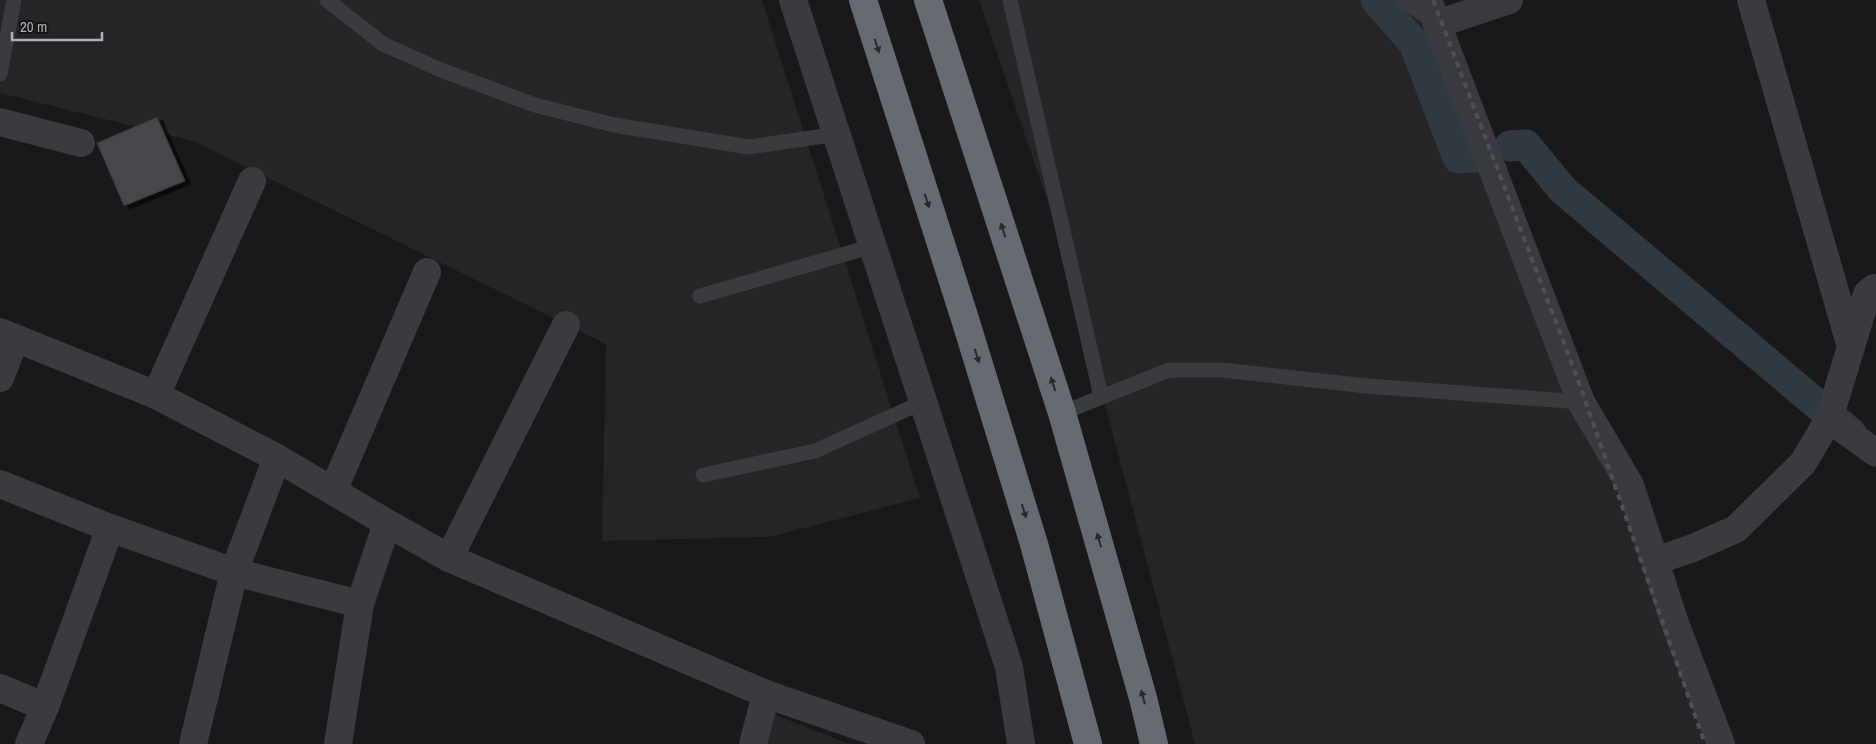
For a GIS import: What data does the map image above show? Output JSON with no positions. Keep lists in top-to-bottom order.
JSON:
{
  "scale_bar": "20 m"
}
